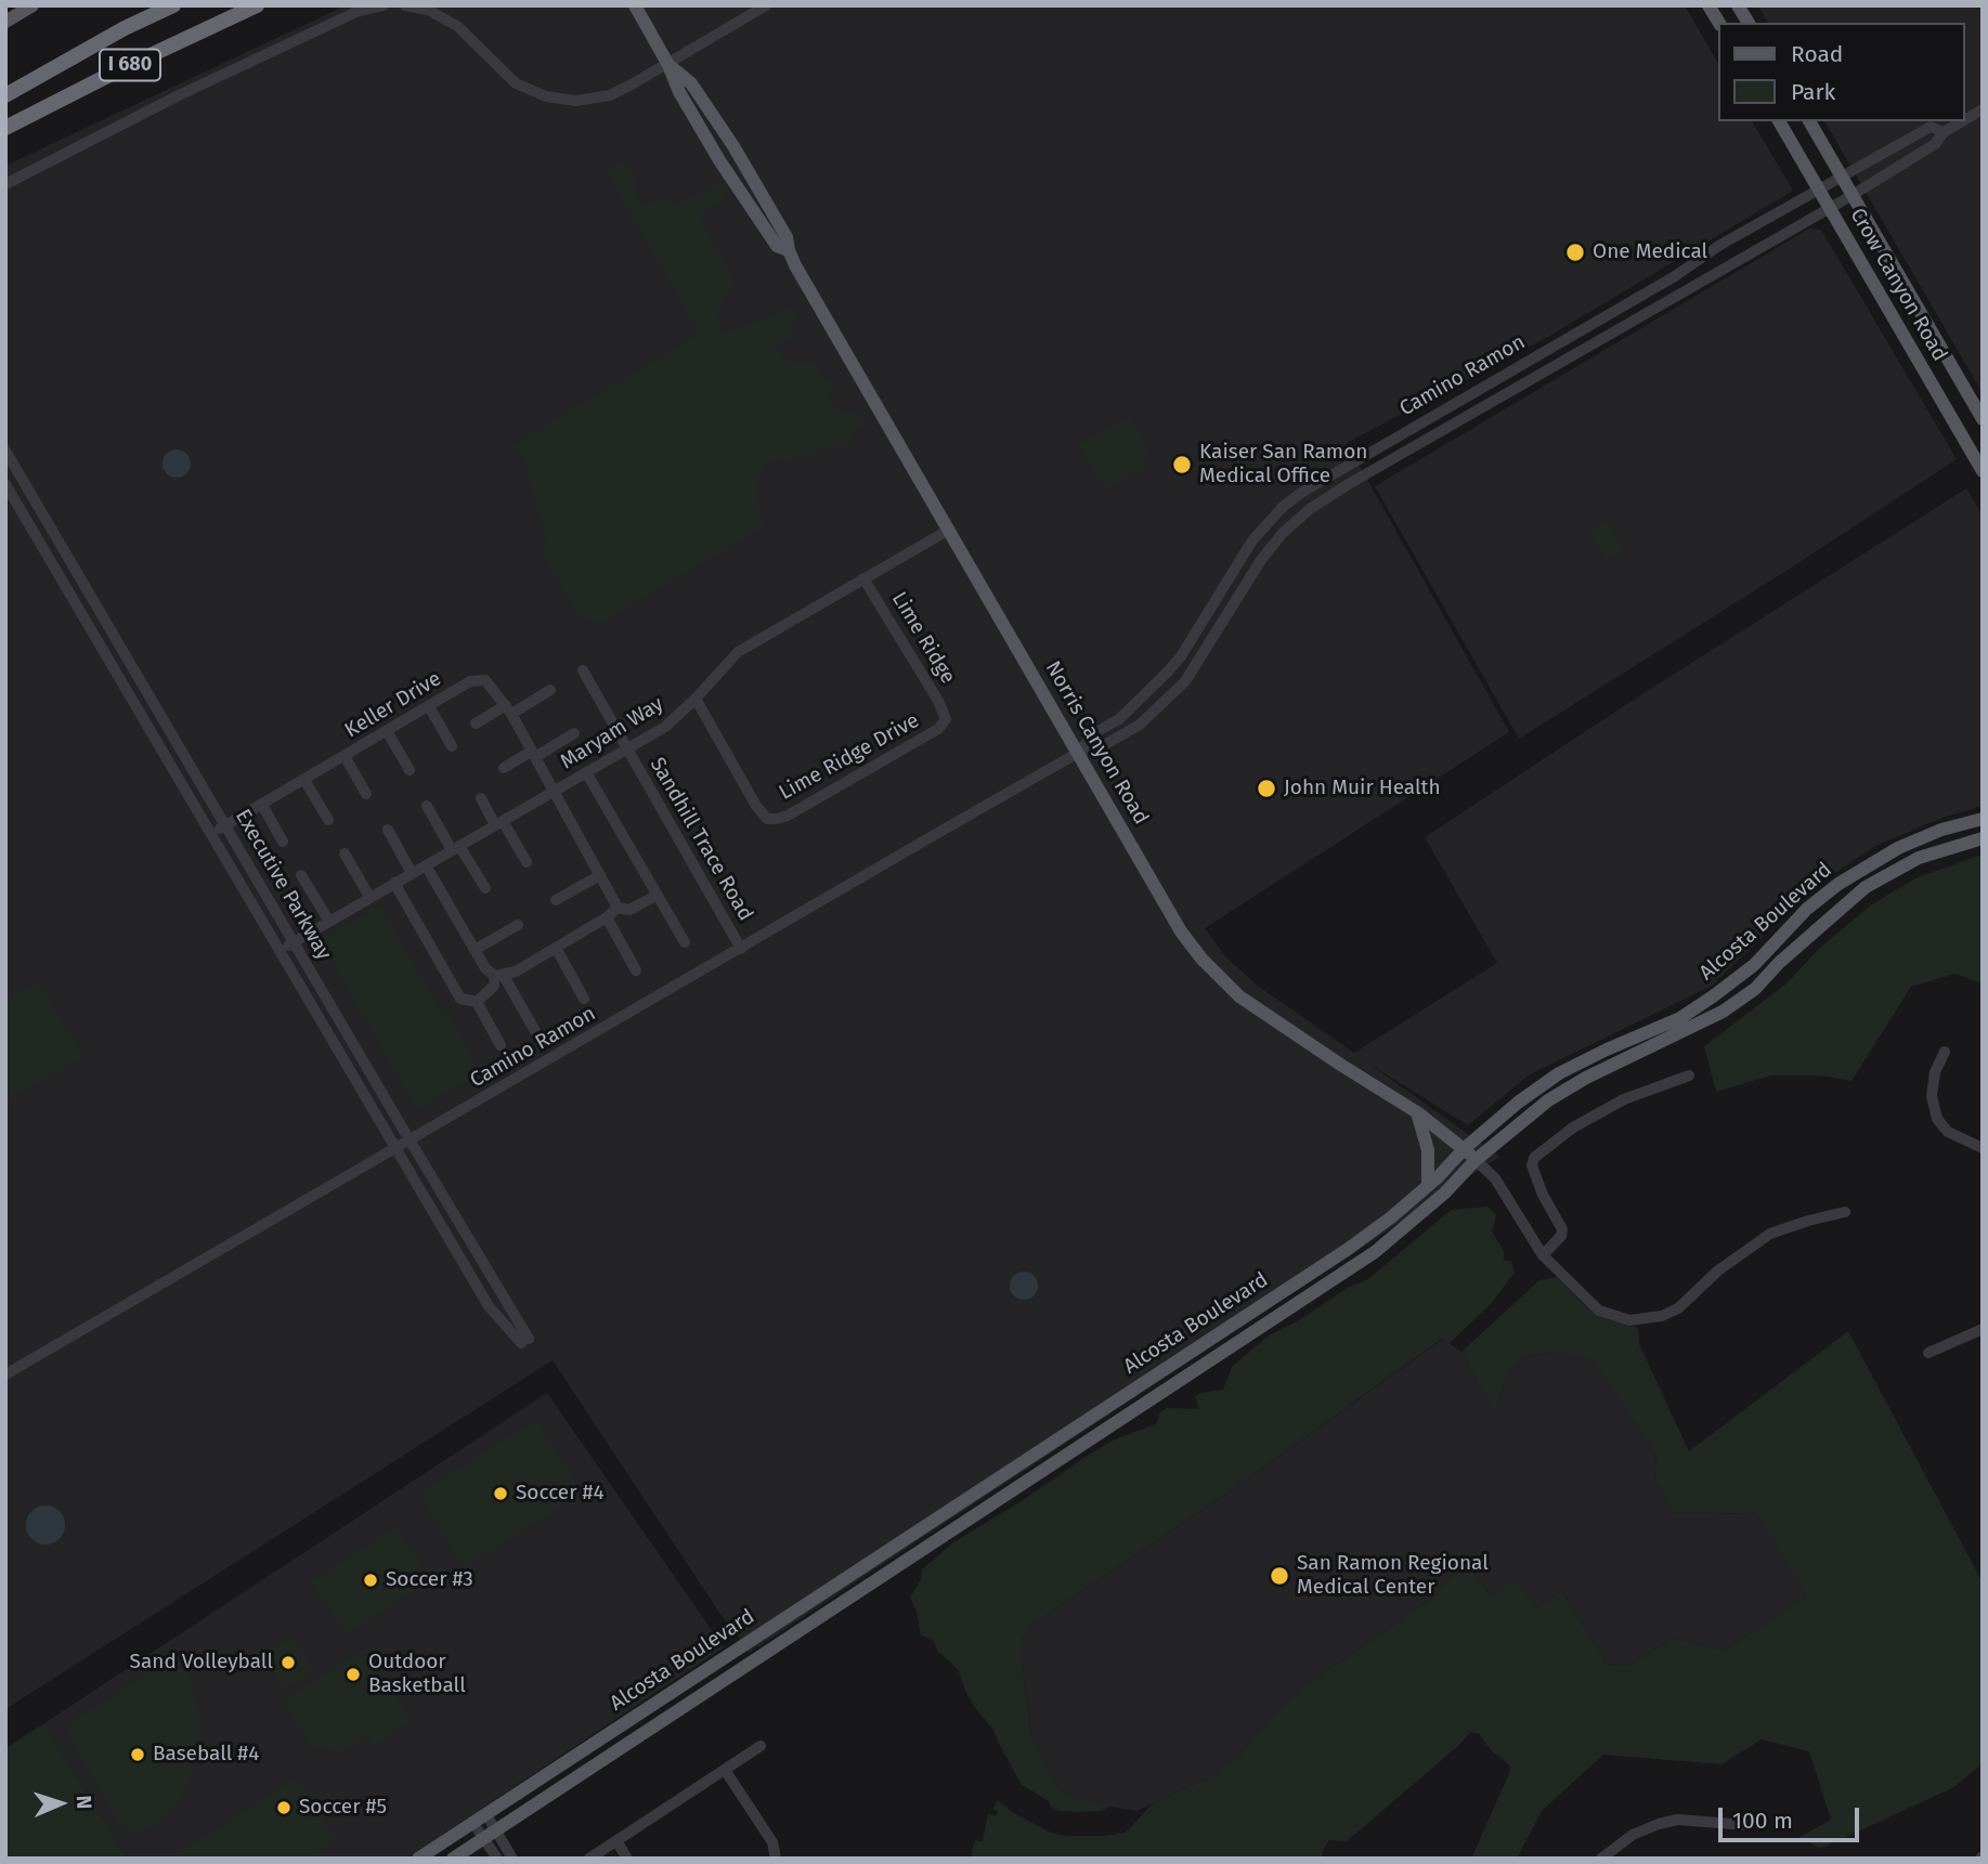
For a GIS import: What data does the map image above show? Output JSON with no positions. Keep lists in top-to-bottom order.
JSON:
{
  "streets": {
    "highway": ["I 680"],
    "main road": ["Crow Canyon Road", "Norris Canyon Road", "Alcosta Boulevard"],
    "street": [
      "Camino Ramon",
      "Lime Ridge",
      "Keller Drive",
      "Maryam Way",
      "Lime Ridge Drive",
      "Sandhill Trace Road",
      "Executive Parkway"
    ]
  },
  "crossings": [
    ["Crow Canyon Road", "Camino Ramon"],
    ["Camino Ramon", "Norris Canyon Road"],
    ["Camino Ramon", "Sandhill Trace Road"],
    ["Camino Ramon", "Executive Parkway"],
    ["Lime Ridge", "Maryam Way"],
    ["Lime Ridge", "Lime Ridge Drive"],
    ["Keller Drive", "Maryam Way"],
    ["Keller Drive", "Executive Parkway"],
    ["Maryam Way", "Norris Canyon Road"],
    ["Maryam Way", "Lime Ridge Drive"],
    ["Maryam Way", "Sandhill Trace Road"],
    ["Maryam Way", "Executive Parkway"],
    ["Norris Canyon Road", "Alcosta Boulevard"]
  ],
  "places": [
    "One Medical",
    "Kaiser San Ramon Medical Office",
    "John Muir Health",
    "Soccer #4",
    "San Ramon Regional Medical Center",
    "Soccer #3",
    "Sand Volleyball",
    "Outdoor Basketball",
    "Baseball #4",
    "Soccer #5"
  ],
  "legend": ["Road", "Park"],
  "scale_bar": "100 m",
  "north": "right"
}
